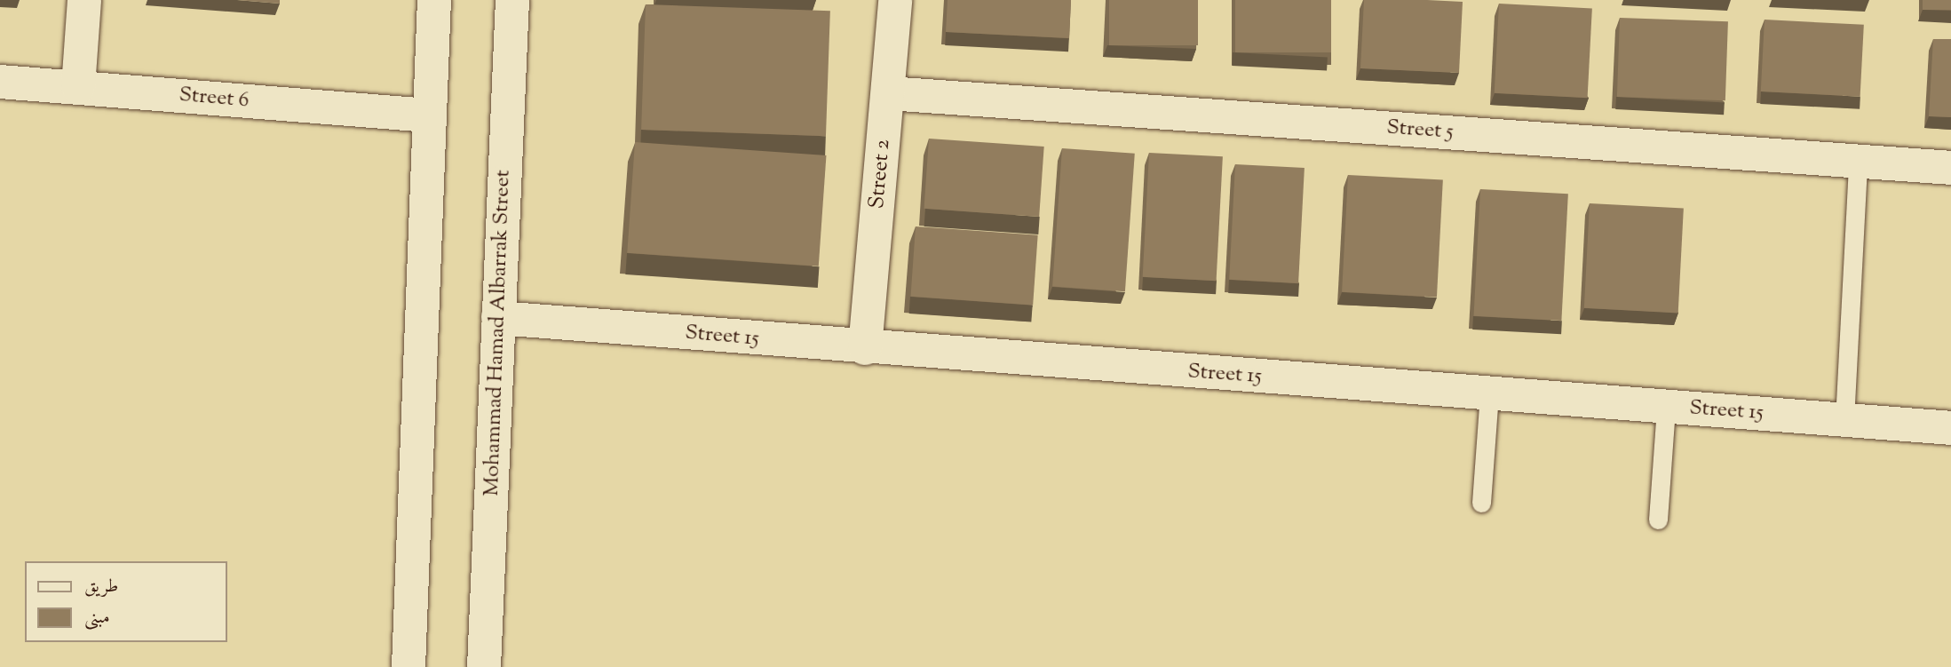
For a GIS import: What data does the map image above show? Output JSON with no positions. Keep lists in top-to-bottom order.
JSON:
{
  "streets": {
    "street": [
      "Street 6",
      "Street 5",
      "Street 2",
      "Mohammad Hamad Albarrak Street",
      "Street 15"
    ]
  },
  "crossings": [
    ["Street 5", "Street 2"],
    ["Street 2", "Street 15"],
    ["Mohammad Hamad Albarrak Street", "Street 15"]
  ],
  "legend": ["طريق", "مبنى"]
}
